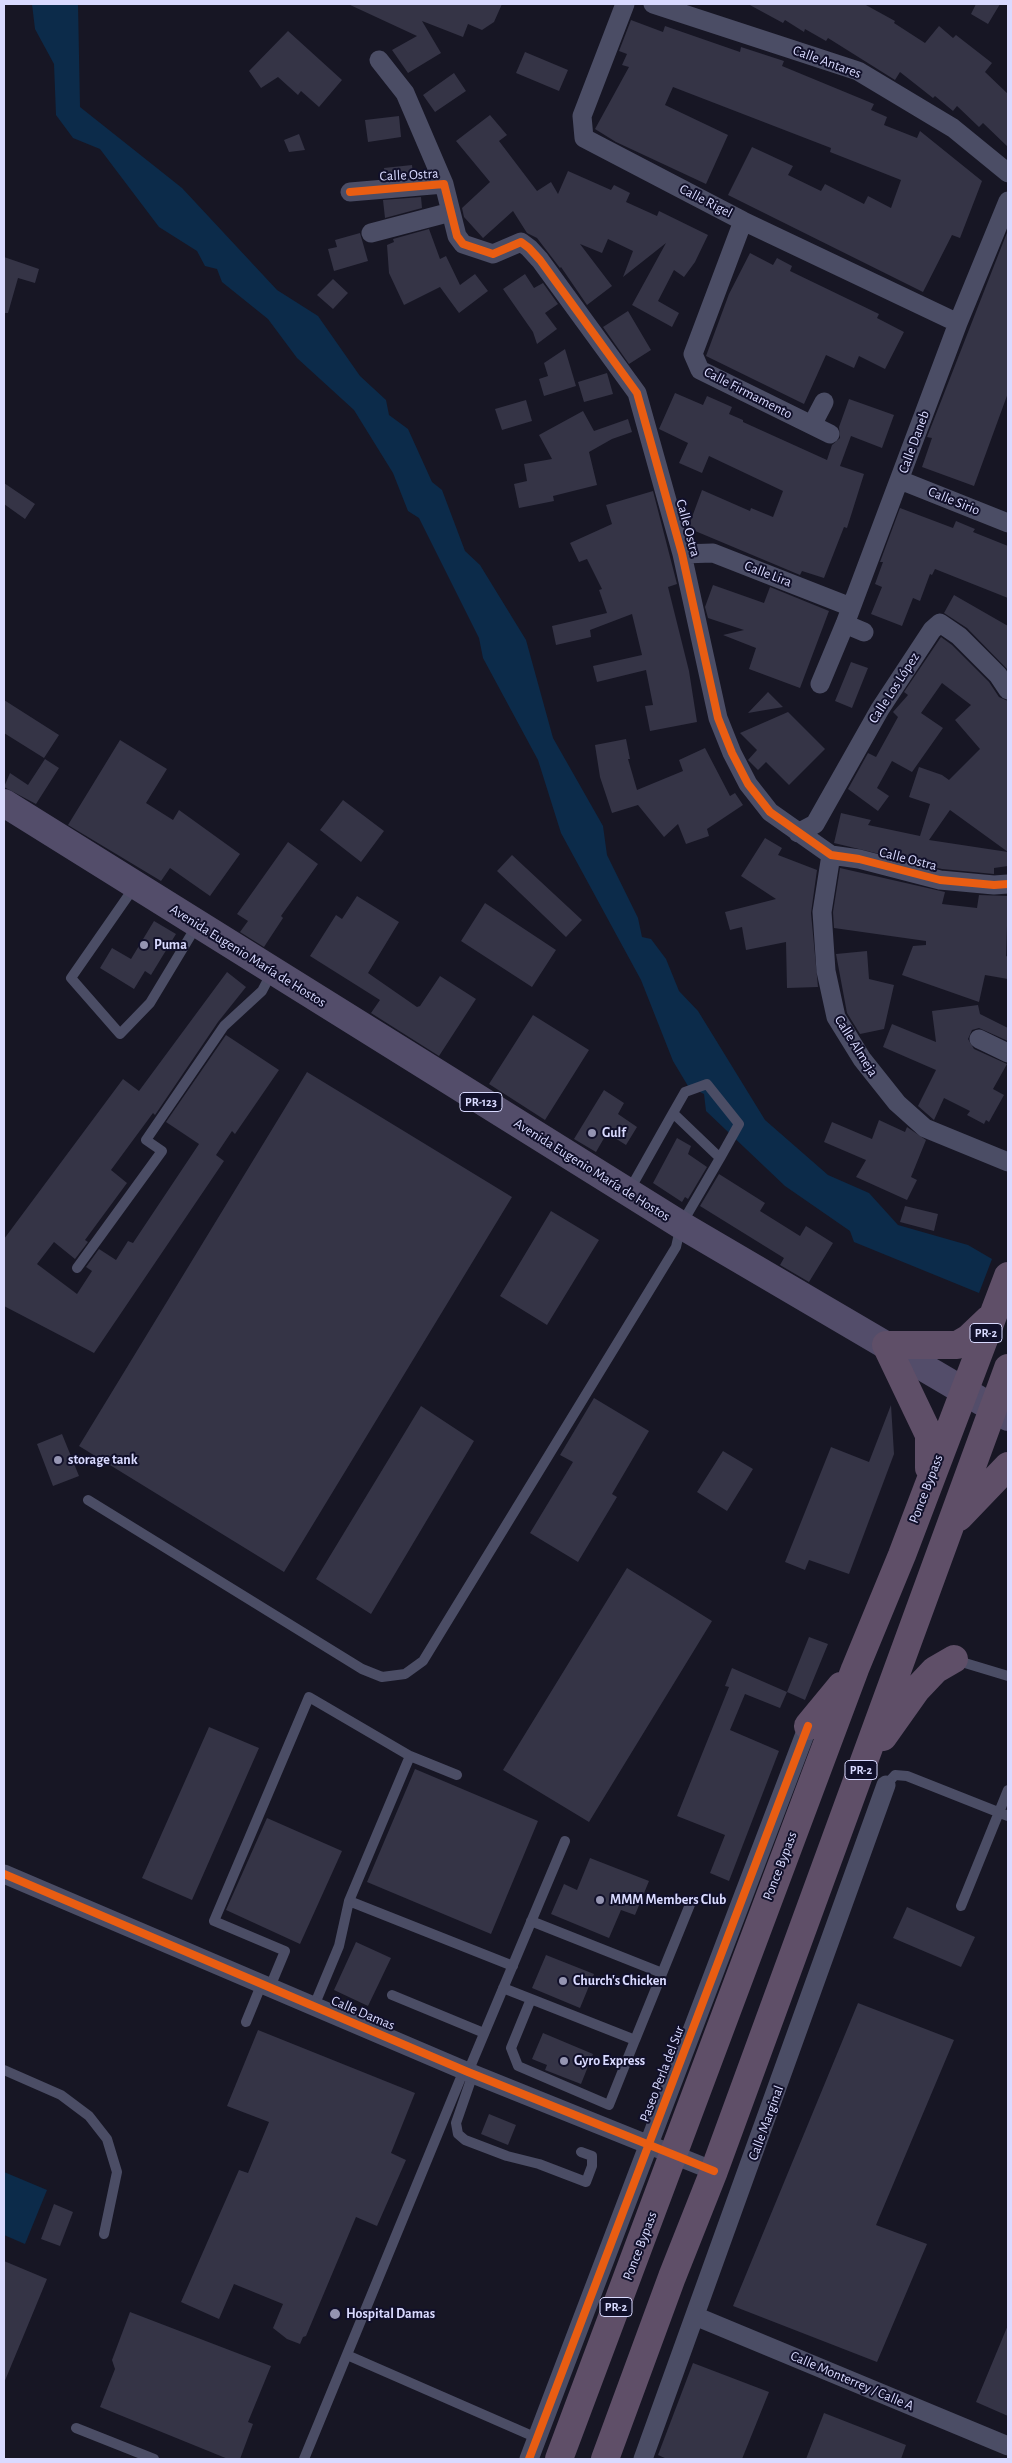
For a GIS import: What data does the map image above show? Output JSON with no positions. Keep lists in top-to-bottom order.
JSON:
{
  "streets": {
    "highway": ["PR-2", "Ponce Bypass"],
    "main road": ["Avenida Eugenio María de Hostos", "PR-123"],
    "street": [
      "Calle Antares",
      "Calle Ostra",
      "Calle Rigel",
      "Calle Firmamento",
      "Calle Daneb",
      "Calle Sirio",
      "Calle Lira",
      "Calle Los López",
      "Calle Almeja",
      "Calle Damas",
      "Paseo Perla del Sur",
      "Calle Marginal",
      "Calle Monterrey / Calle A"
    ]
  },
  "crossings": [
    ["Calle Ostra", "Calle Lira"],
    ["Calle Ostra", "Calle Los López"],
    ["Calle Ostra", "Calle Almeja"],
    ["Calle Rigel", "Calle Firmamento"],
    ["Calle Rigel", "Calle Daneb"],
    ["Calle Daneb", "Calle Sirio"],
    ["Calle Daneb", "Calle Lira"],
    ["Avenida Eugenio María de Hostos", "PR-2"],
    ["Avenida Eugenio María de Hostos", "Ponce Bypass"],
    ["PR-2", "Calle Damas"],
    ["Ponce Bypass", "Calle Damas"],
    ["Calle Damas", "Paseo Perla del Sur"],
    ["Calle Marginal", "Calle Monterrey / Calle A"]
  ],
  "places": [
    "Puma",
    "Gulf",
    "storage tank",
    "MMM Members Club",
    "Church's Chicken",
    "Gyro Express",
    "Hospital Damas"
  ]
}
